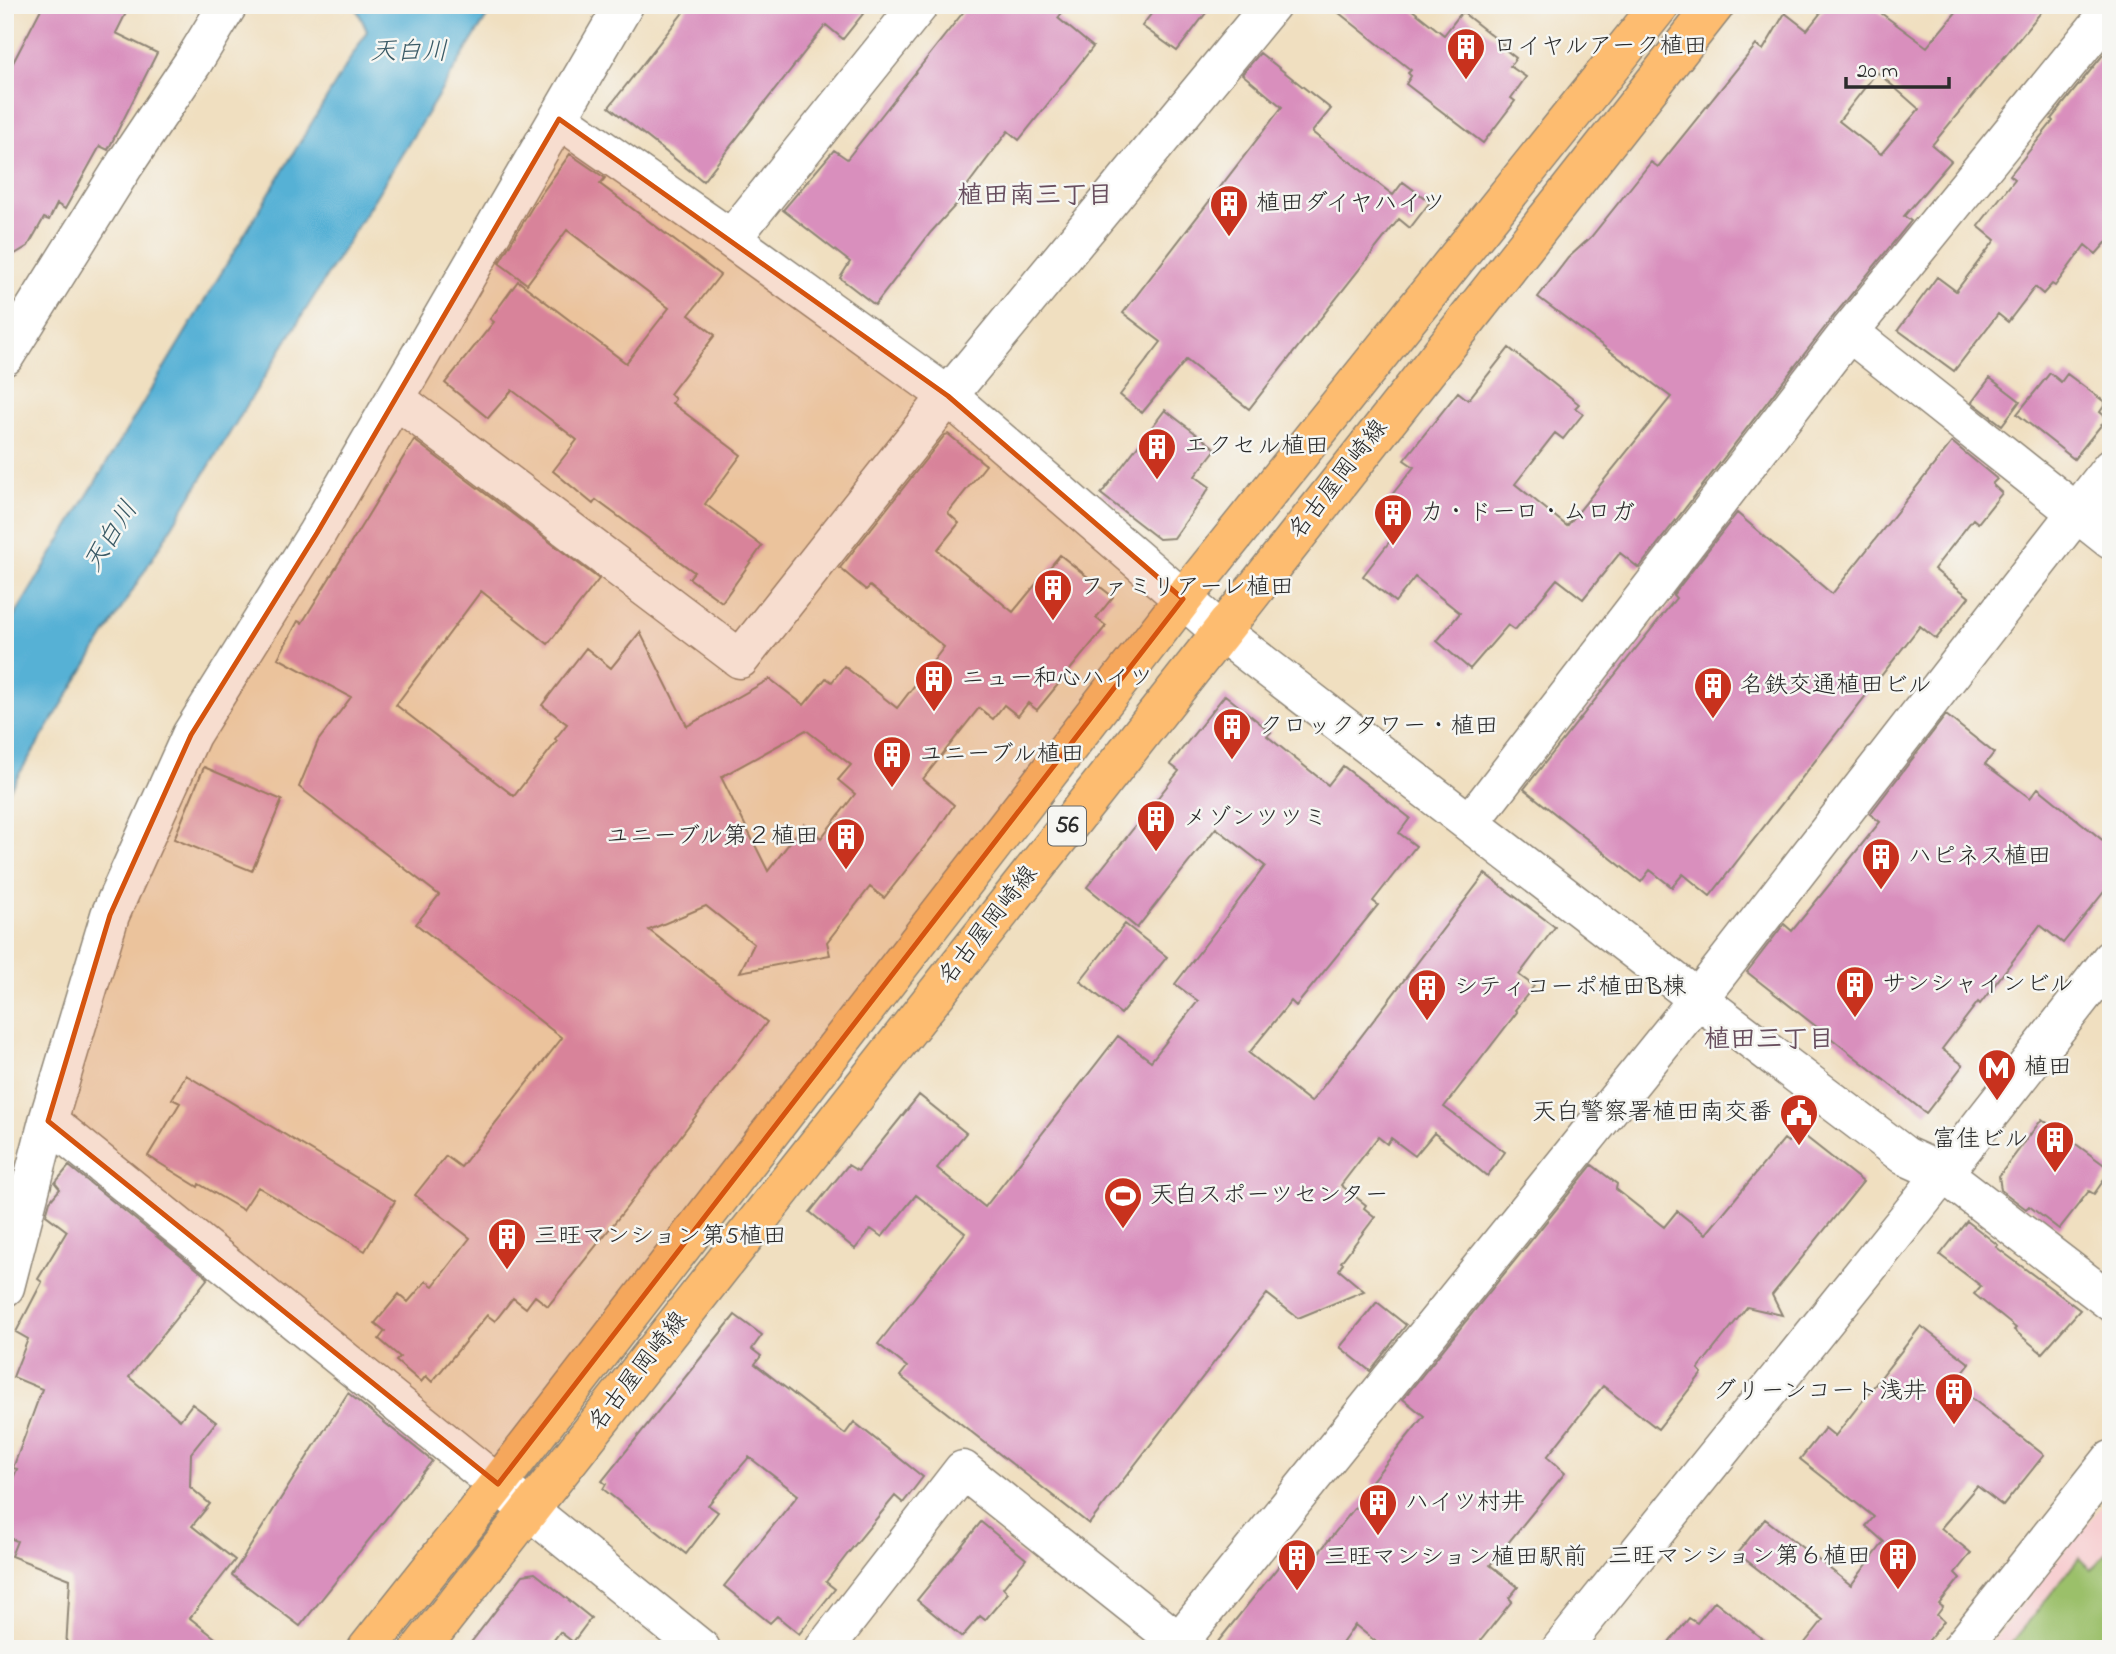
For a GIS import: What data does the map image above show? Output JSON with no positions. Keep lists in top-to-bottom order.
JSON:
{
  "streets": {
    "main road": ["名古屋岡崎線", "56"]
  },
  "districts": ["植田南三丁目", "植田三丁目"],
  "water": ["天白川"],
  "places": {
    "building": [
      "ロイヤルアーク植田",
      "植田ダイヤハイツ",
      "エクセル植田",
      "カ・ドーロ・ムロガ",
      "ファミリアーレ植田",
      "ニュー和心ハイツ",
      "名鉄交通植田ビル",
      "クロックタワー・植田",
      "ユニーブル植田",
      "メゾンツツミ",
      "ユニーブル第２植田",
      "ハピネス植田",
      "サンシャインビル",
      "シティコーポ植田B棟",
      "富佳ビル",
      "三旺マンション第5植田",
      "グリーンコート浅井",
      "ハイツ村井",
      "三旺マンション第６植田",
      "三旺マンション植田駅前"
    ],
    "metro station": ["植田"],
    "public building": ["天白警察署植田南交番"],
    "sports": ["天白スポーツセンター"]
  },
  "scale_bar": "20 m"
}
